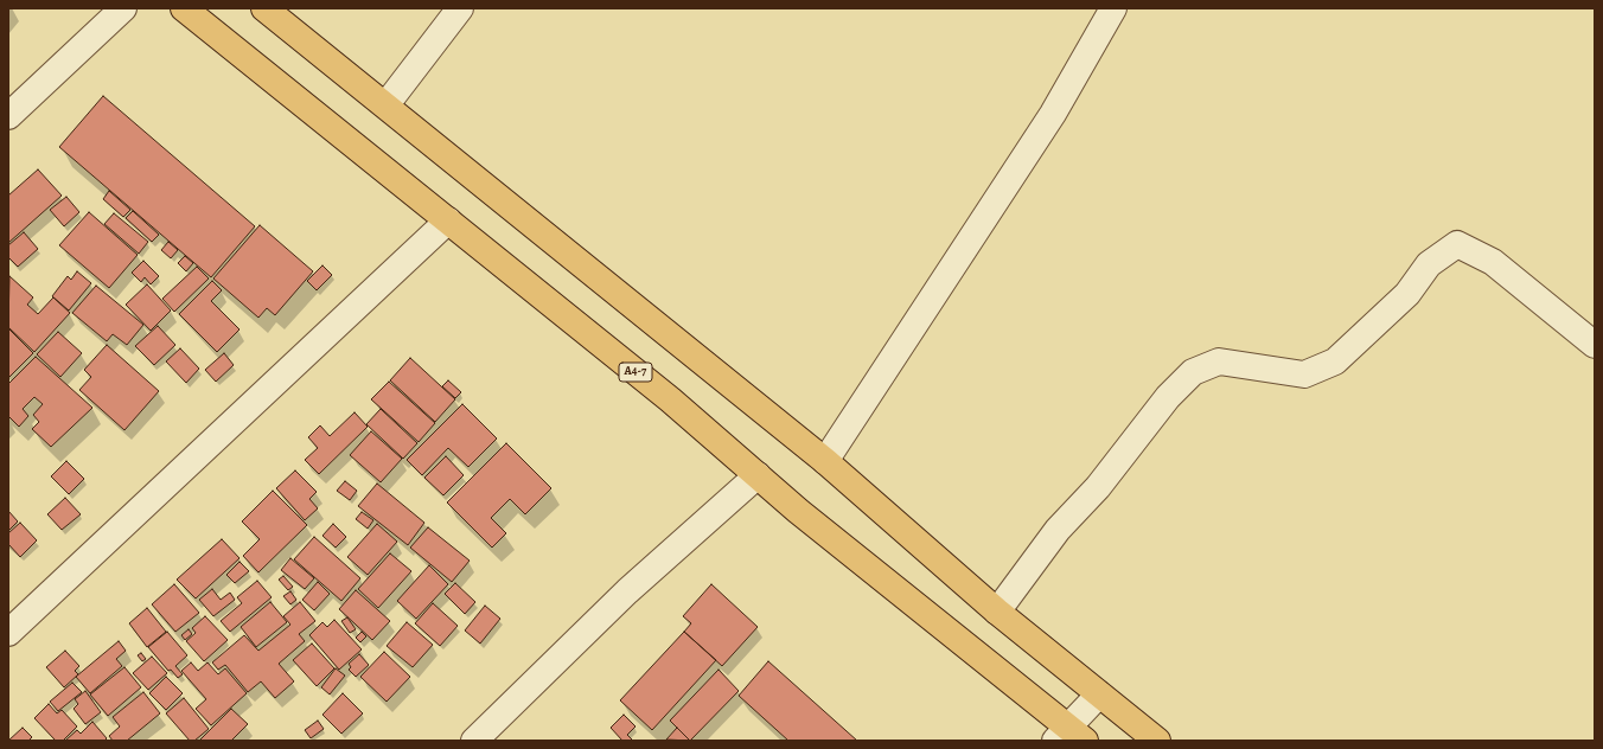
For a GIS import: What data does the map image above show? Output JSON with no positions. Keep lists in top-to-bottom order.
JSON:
{
  "streets": {
    "highway": ["A4-7"]
  }
}
